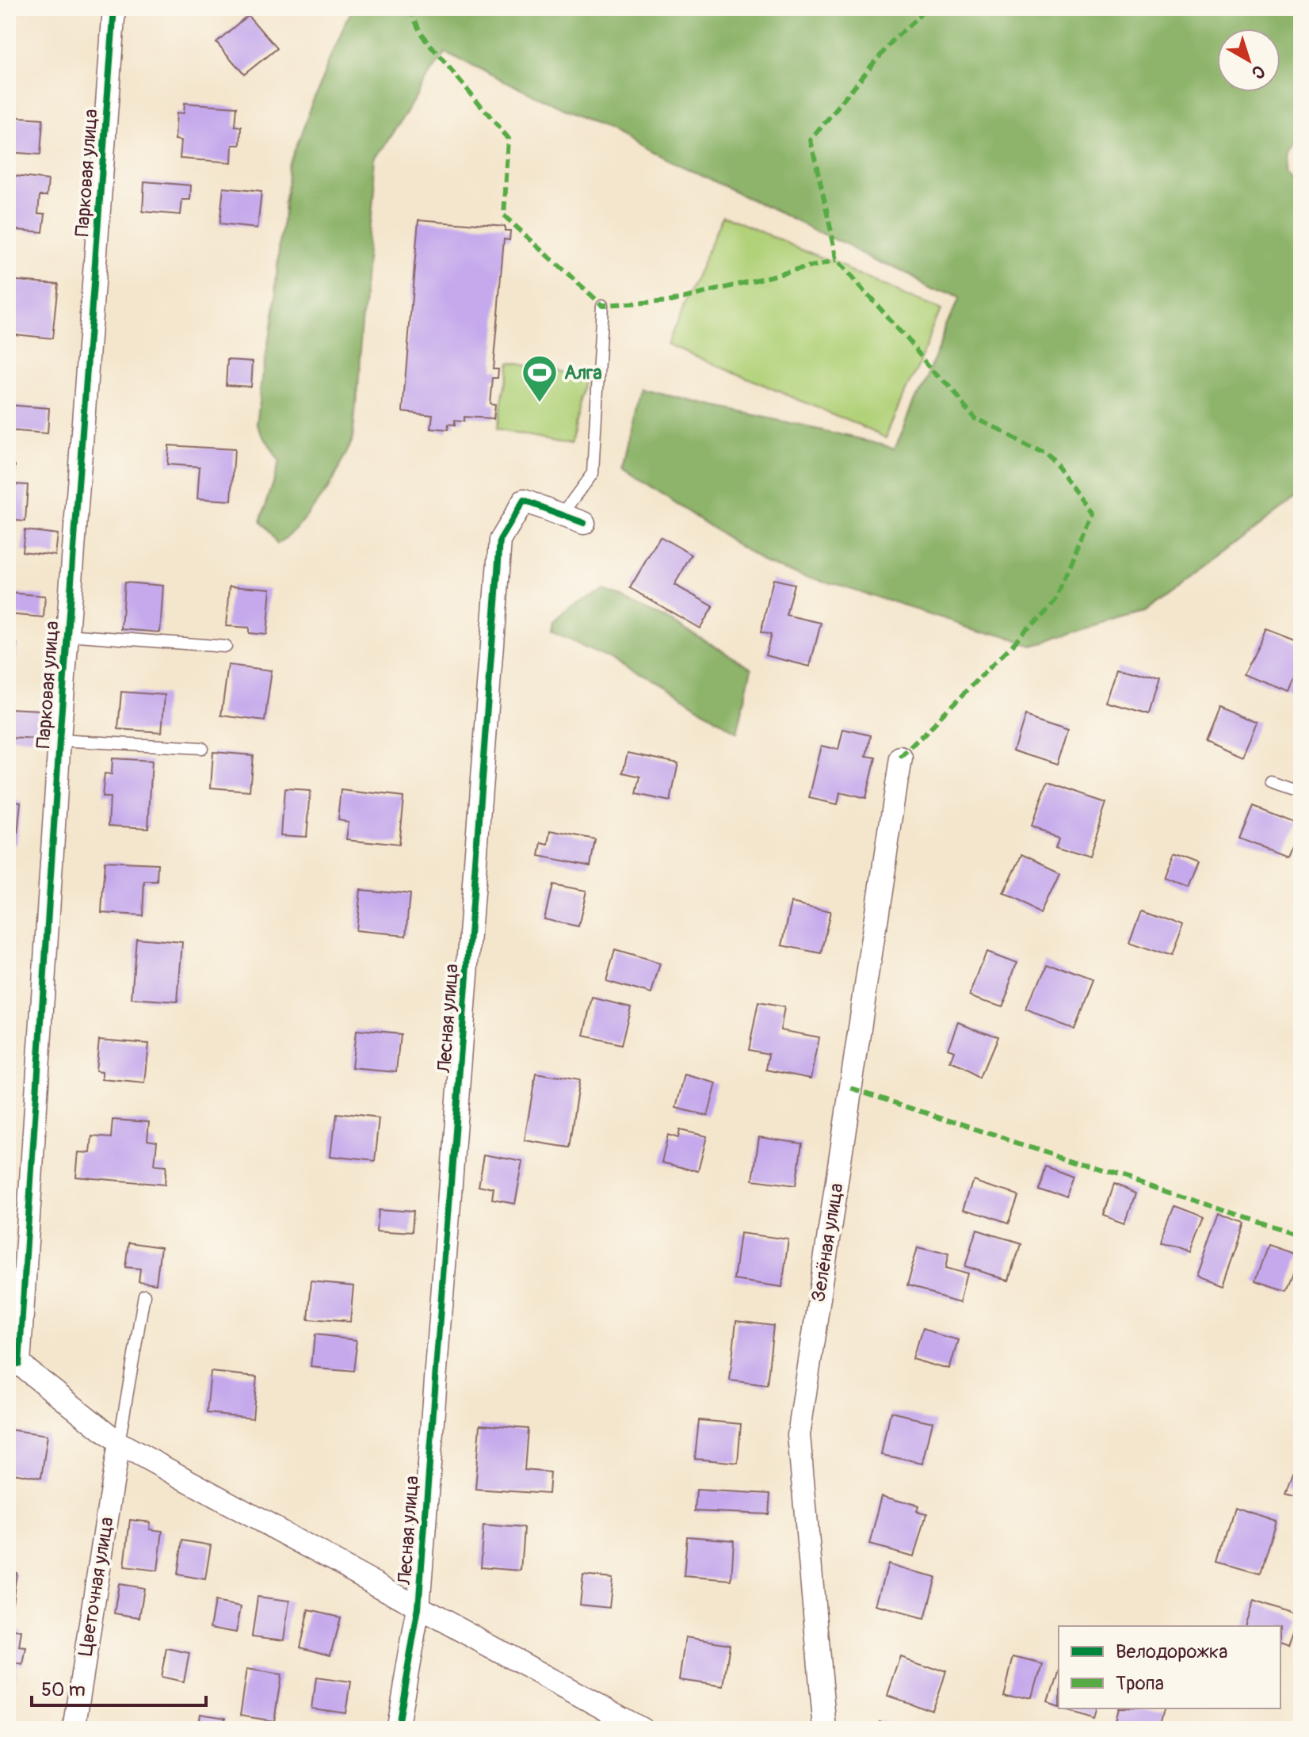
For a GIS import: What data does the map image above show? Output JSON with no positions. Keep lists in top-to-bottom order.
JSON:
{
  "streets": {
    "street": [
      "Парковая улица",
      "Лесная улица",
      "Зелёная улица",
      "Цветочная улица"
    ]
  },
  "places": {
    "sports": ["Алга"]
  },
  "legend": ["Велодорожка", "Тропа"],
  "scale_bar": "50 m",
  "north": "bottom right"
}
